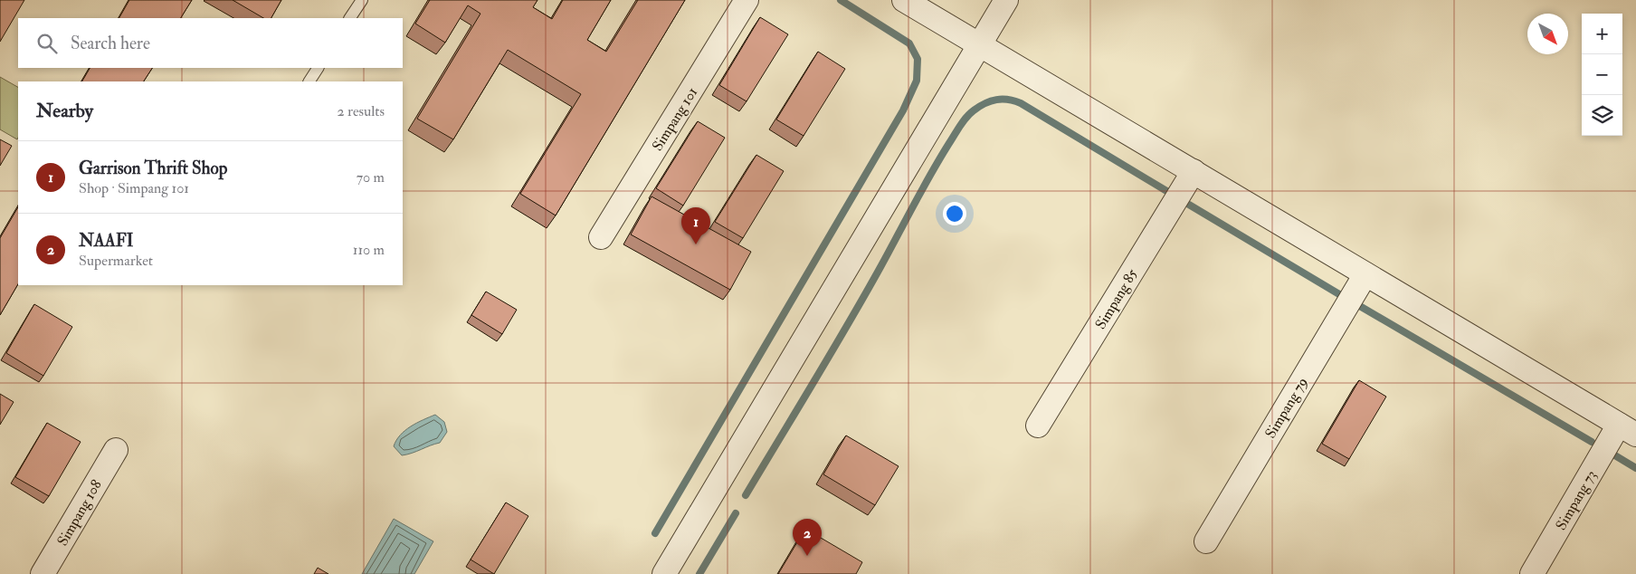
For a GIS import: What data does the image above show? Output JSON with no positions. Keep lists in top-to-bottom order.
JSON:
{
  "streets": {
    "street": [
      "Simpang 101",
      "Simpang 85",
      "Simpang 79",
      "Simpang 73",
      "Simpang 108"
    ]
  },
  "north": "bottom right",
  "page": {
    "map_buttons": ["+", "−"],
    "search": "Search here",
    "heading": ["Nearby", "2 results"],
    "list": [
      {
        "mark": "1",
        "name": "Garrison Thrift Shop",
        "note": "Shop · Simpang 101",
        "value": "70 m"
      },
      {
        "mark": "2",
        "name": "NAAFI",
        "note": "Supermarket",
        "value": "110 m"
      }
    ],
    "pins": ["1", "2"]
  }
}
